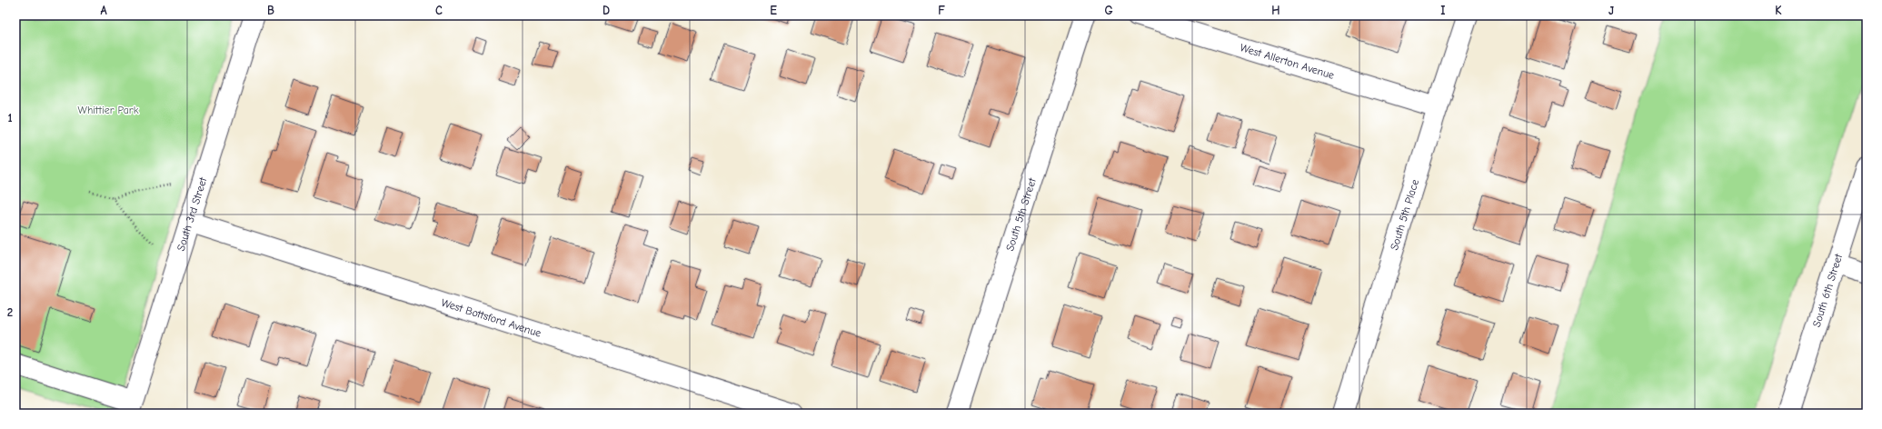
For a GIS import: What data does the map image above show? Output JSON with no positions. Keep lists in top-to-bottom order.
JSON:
{
  "streets": {
    "street": [
      "West Allerton Avenue",
      "South 3rd Street",
      "South 5th Street",
      "South 5th Place",
      "South 6th Street",
      "West Bottsford Avenue"
    ]
  },
  "crossings": [
    ["West Allerton Avenue", "South 5th Place"],
    ["South 3rd Street", "West Bottsford Avenue"]
  ],
  "parks": ["Whittier Park"],
  "grid": {
    "columns": [
      "A",
      "B",
      "C",
      "D",
      "E",
      "F",
      "G",
      "H",
      "I",
      "J",
      "K"
    ],
    "rows": ["1", "2"]
  }
}
